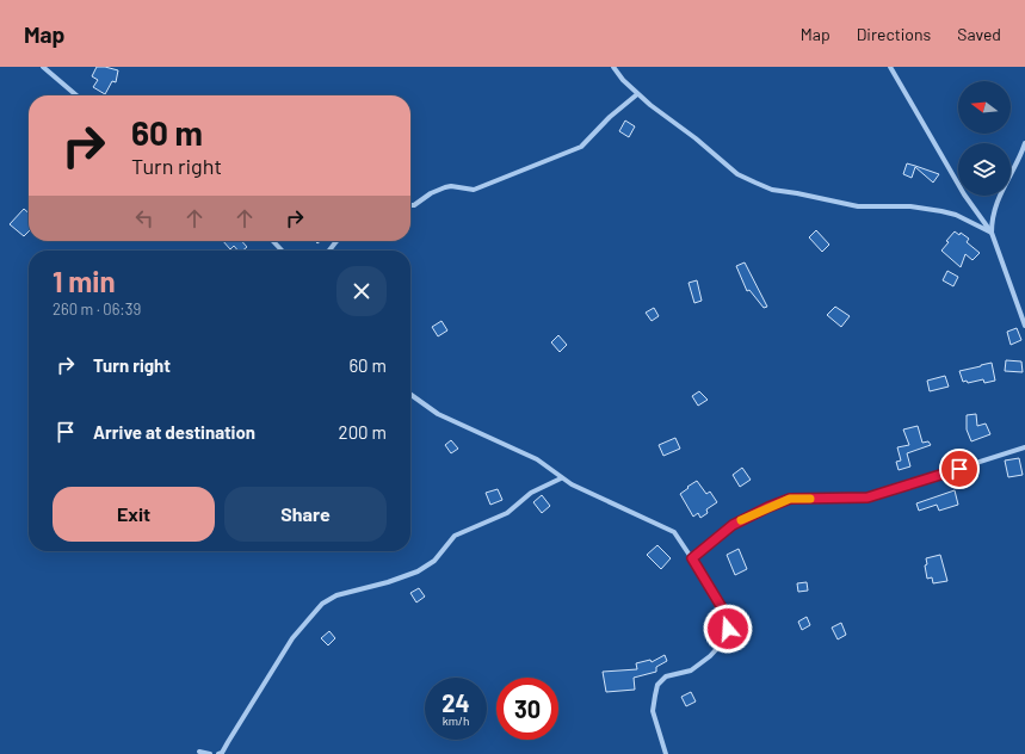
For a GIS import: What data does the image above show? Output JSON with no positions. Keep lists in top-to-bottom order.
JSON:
{
  "north": "left",
  "page": {
    "header": "Map",
    "nav": ["Map", "Directions", "Saved"],
    "turn": ["60 m", "Turn right"],
    "heading": ["1 min", "260 m · 06:39"],
    "list": [
      {
        "name": "Turn right",
        "value": "60 m"
      },
      {
        "name": "Arrive at destination",
        "value": "200 m"
      }
    ],
    "buttons": ["Exit", "Share"],
    "speed": "24 km/h",
    "limit": "30"
  }
}
